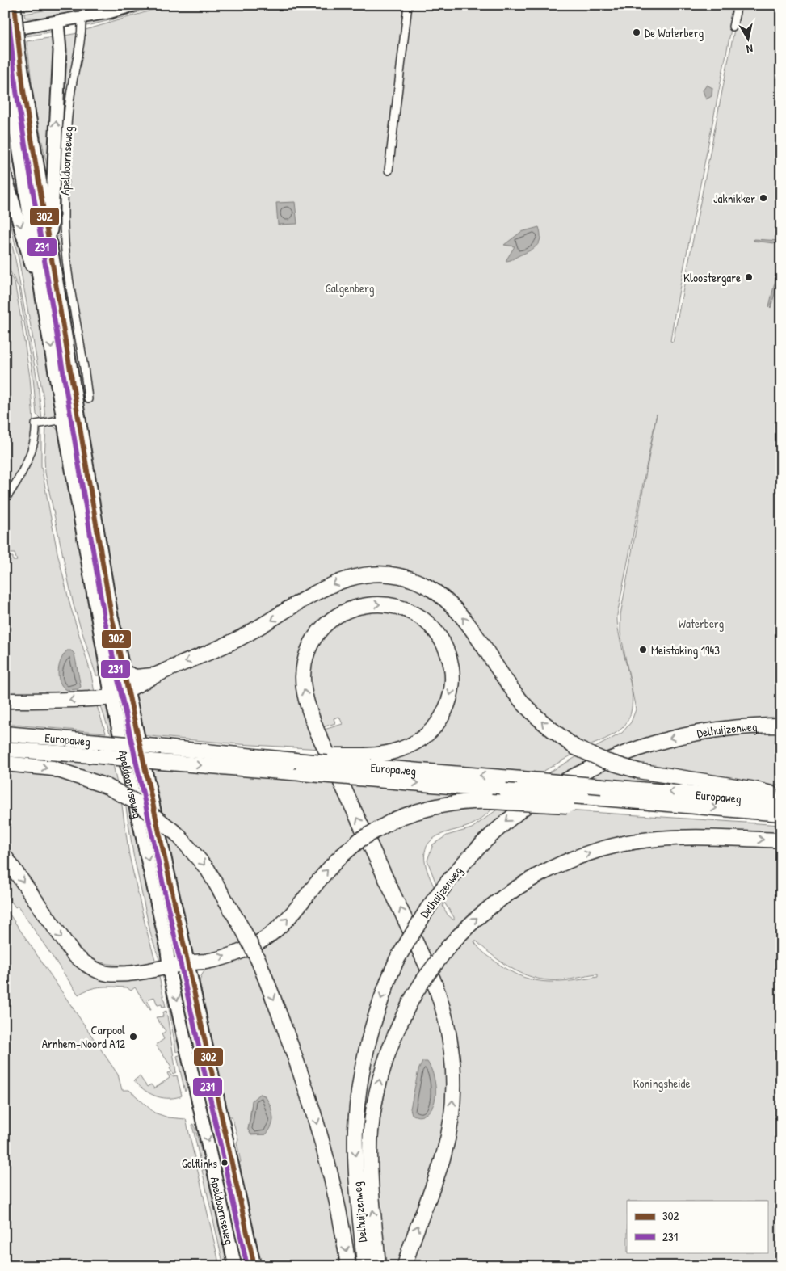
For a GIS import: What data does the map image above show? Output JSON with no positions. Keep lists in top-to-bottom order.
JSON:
{
  "streets": {
    "highway": ["Delhuijzenweg", "Europaweg"],
    "main road": ["Apeldoornseweg"]
  },
  "parks": ["Galgenberg", "Waterberg", "Koningsheide"],
  "places": [
    "De Waterberg",
    "Jaknikker",
    "Kloostergare",
    "Meistaking 1943",
    "Carpool Arnhem-Noord A12",
    "Golflinks"
  ],
  "lines": ["transit line 302", "transit line 231"],
  "legend": ["302", "231"],
  "north": "bottom"
}
